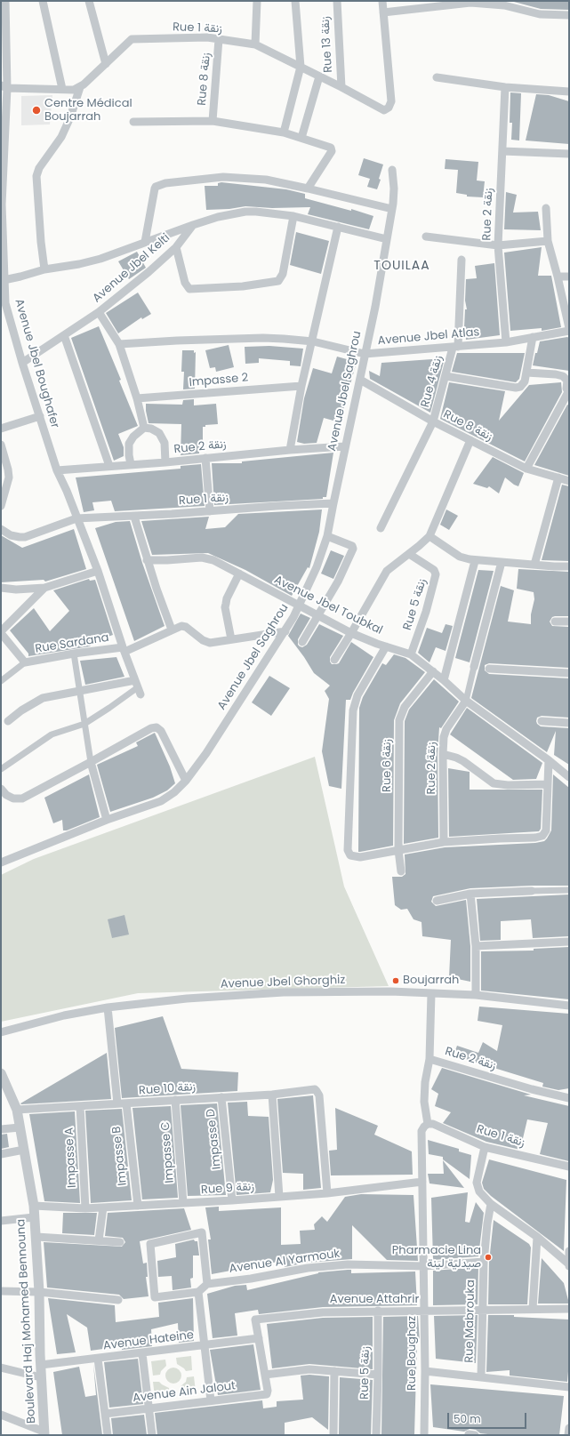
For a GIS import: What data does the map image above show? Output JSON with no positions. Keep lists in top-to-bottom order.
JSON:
{
  "streets": {
    "street": [
      "Rue 1 زنقة",
      "Rue 13 زنقة",
      "Rue 8 زنقة",
      "Rue 2 زنقة",
      "Avenue Jbel Kelti",
      "Avenue Jbel Atlas",
      "Avenue Jbel Boughafer",
      "Impasse 2",
      "Rue 4 زنقة",
      "Avenue Jbel Saghrou",
      "Rue 5 زنقة",
      "Avenue Jbel Toubkal",
      "Rue Sardana",
      "Rue 6 زنقة",
      "Avenue Jbel Ghorghiz",
      "Rue 10 زنقة",
      "Impasse D",
      "Impasse C",
      "Impasse B",
      "Impasse A",
      "Rue 9 زنقة",
      "Avenue Al Yarmouk",
      "Avenue Attahrir",
      "Boulevard Haj Mohamed Bennouna",
      "Rue Mabrouka",
      "Avenue Hateine",
      "Rue Boughaz",
      "Avenue Ain Jalout"
    ]
  },
  "crossings": [
    ["Rue 1 زنقة", "Rue 13 زنقة"],
    ["Rue 1 زنقة", "Rue 8 زنقة"],
    ["Rue 1 زنقة", "Rue 2 زنقة"],
    ["Rue 1 زنقة", "Avenue Jbel Boughafer"],
    ["Rue 1 زنقة", "Avenue Jbel Saghrou"],
    ["Rue 1 زنقة", "Rue Boughaz"],
    ["Rue 8 زنقة", "Rue 4 زنقة"],
    ["Rue 8 زنقة", "Avenue Jbel Saghrou"],
    ["Rue 2 زنقة", "Avenue Jbel Atlas"],
    ["Rue 2 زنقة", "Avenue Jbel Boughafer"],
    ["Rue 2 زنقة", "Avenue Jbel Saghrou"],
    ["Rue 2 زنقة", "Avenue Jbel Toubkal"],
    ["Rue 2 زنقة", "Rue Boughaz"],
    ["Avenue Jbel Kelti", "Avenue Jbel Boughafer"],
    ["Avenue Jbel Atlas", "Rue 4 زنقة"],
    ["Avenue Jbel Atlas", "Avenue Jbel Saghrou"],
    ["Avenue Jbel Boughafer", "Rue Sardana"],
    ["Avenue Jbel Saghrou", "Avenue Jbel Toubkal"],
    ["Rue 5 زنقة", "Avenue Jbel Toubkal"],
    ["Rue 5 زنقة", "Avenue Attahrir"],
    ["Avenue Jbel Toubkal", "Rue 6 زنقة"],
    ["Rue 10 زنقة", "Impasse D"],
    ["Rue 10 زنقة", "Impasse C"],
    ["Rue 10 زنقة", "Impasse B"],
    ["Rue 10 زنقة", "Impasse A"],
    ["Rue 10 زنقة", "Rue 9 زنقة"],
    ["Rue 10 زنقة", "Boulevard Haj Mohamed Bennouna"],
    ["Impasse D", "Rue 9 زنقة"],
    ["Impasse C", "Rue 9 زنقة"],
    ["Impasse B", "Rue 9 زنقة"],
    ["Impasse A", "Rue 9 زنقة"],
    ["Rue 9 زنقة", "Boulevard Haj Mohamed Bennouna"],
    ["Rue 9 زنقة", "Rue Boughaz"],
    ["Avenue Al Yarmouk", "Rue Mabrouka"],
    ["Avenue Al Yarmouk", "Rue Boughaz"],
    ["Avenue Attahrir", "Rue Mabrouka"],
    ["Avenue Attahrir", "Avenue Hateine"],
    ["Avenue Attahrir", "Rue Boughaz"],
    ["Avenue Attahrir", "Avenue Ain Jalout"],
    ["Boulevard Haj Mohamed Bennouna", "Avenue Hateine"]
  ],
  "districts": ["TOUILAA"],
  "places": ["Centre Médical Boujarrah", "Boujarrah", "Pharmacie Lina صيدلية لينة"],
  "scale_bar": "50 m"
}
